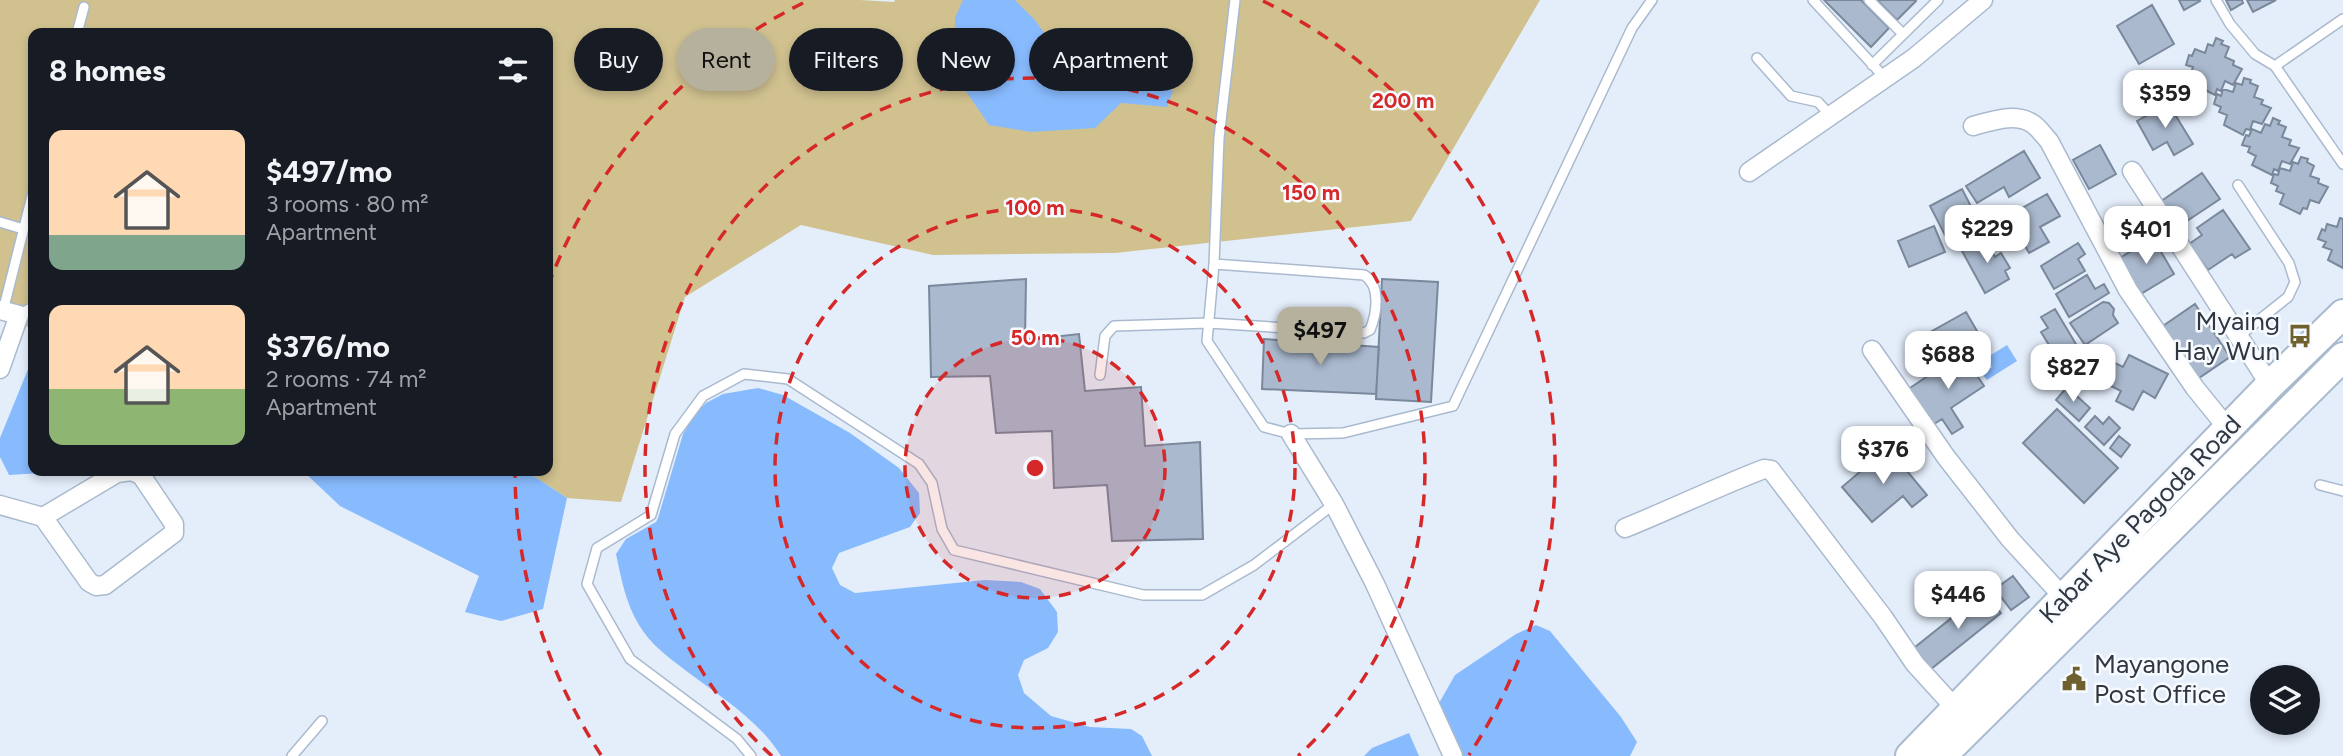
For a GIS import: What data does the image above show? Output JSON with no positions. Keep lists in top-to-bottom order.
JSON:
{
  "streets": {
    "main road": ["Kabar Aye Pagoda Road"]
  },
  "places": {
    "bus stop": ["Myaing Hay Wun"],
    "public building": ["Mayangone Post Office"]
  },
  "page": {
    "chip": [
      "Buy",
      "Rent",
      "Filters",
      "New",
      "Apartment"
    ],
    "heading": "8 homes",
    "price": [
      "$359",
      "$229",
      "$401",
      "$497",
      "$688",
      "$827",
      "$376",
      "$446"
    ],
    "list": [
      {
        "name": "$497/mo",
        "note": "3 rooms · 80 m² · Apartment"
      },
      {
        "name": "$376/mo",
        "note": "2 rooms · 74 m² · Apartment"
      }
    ]
  },
  "rings": [
    "200 m",
    "150 m",
    "100 m",
    "50 m"
  ]
}
